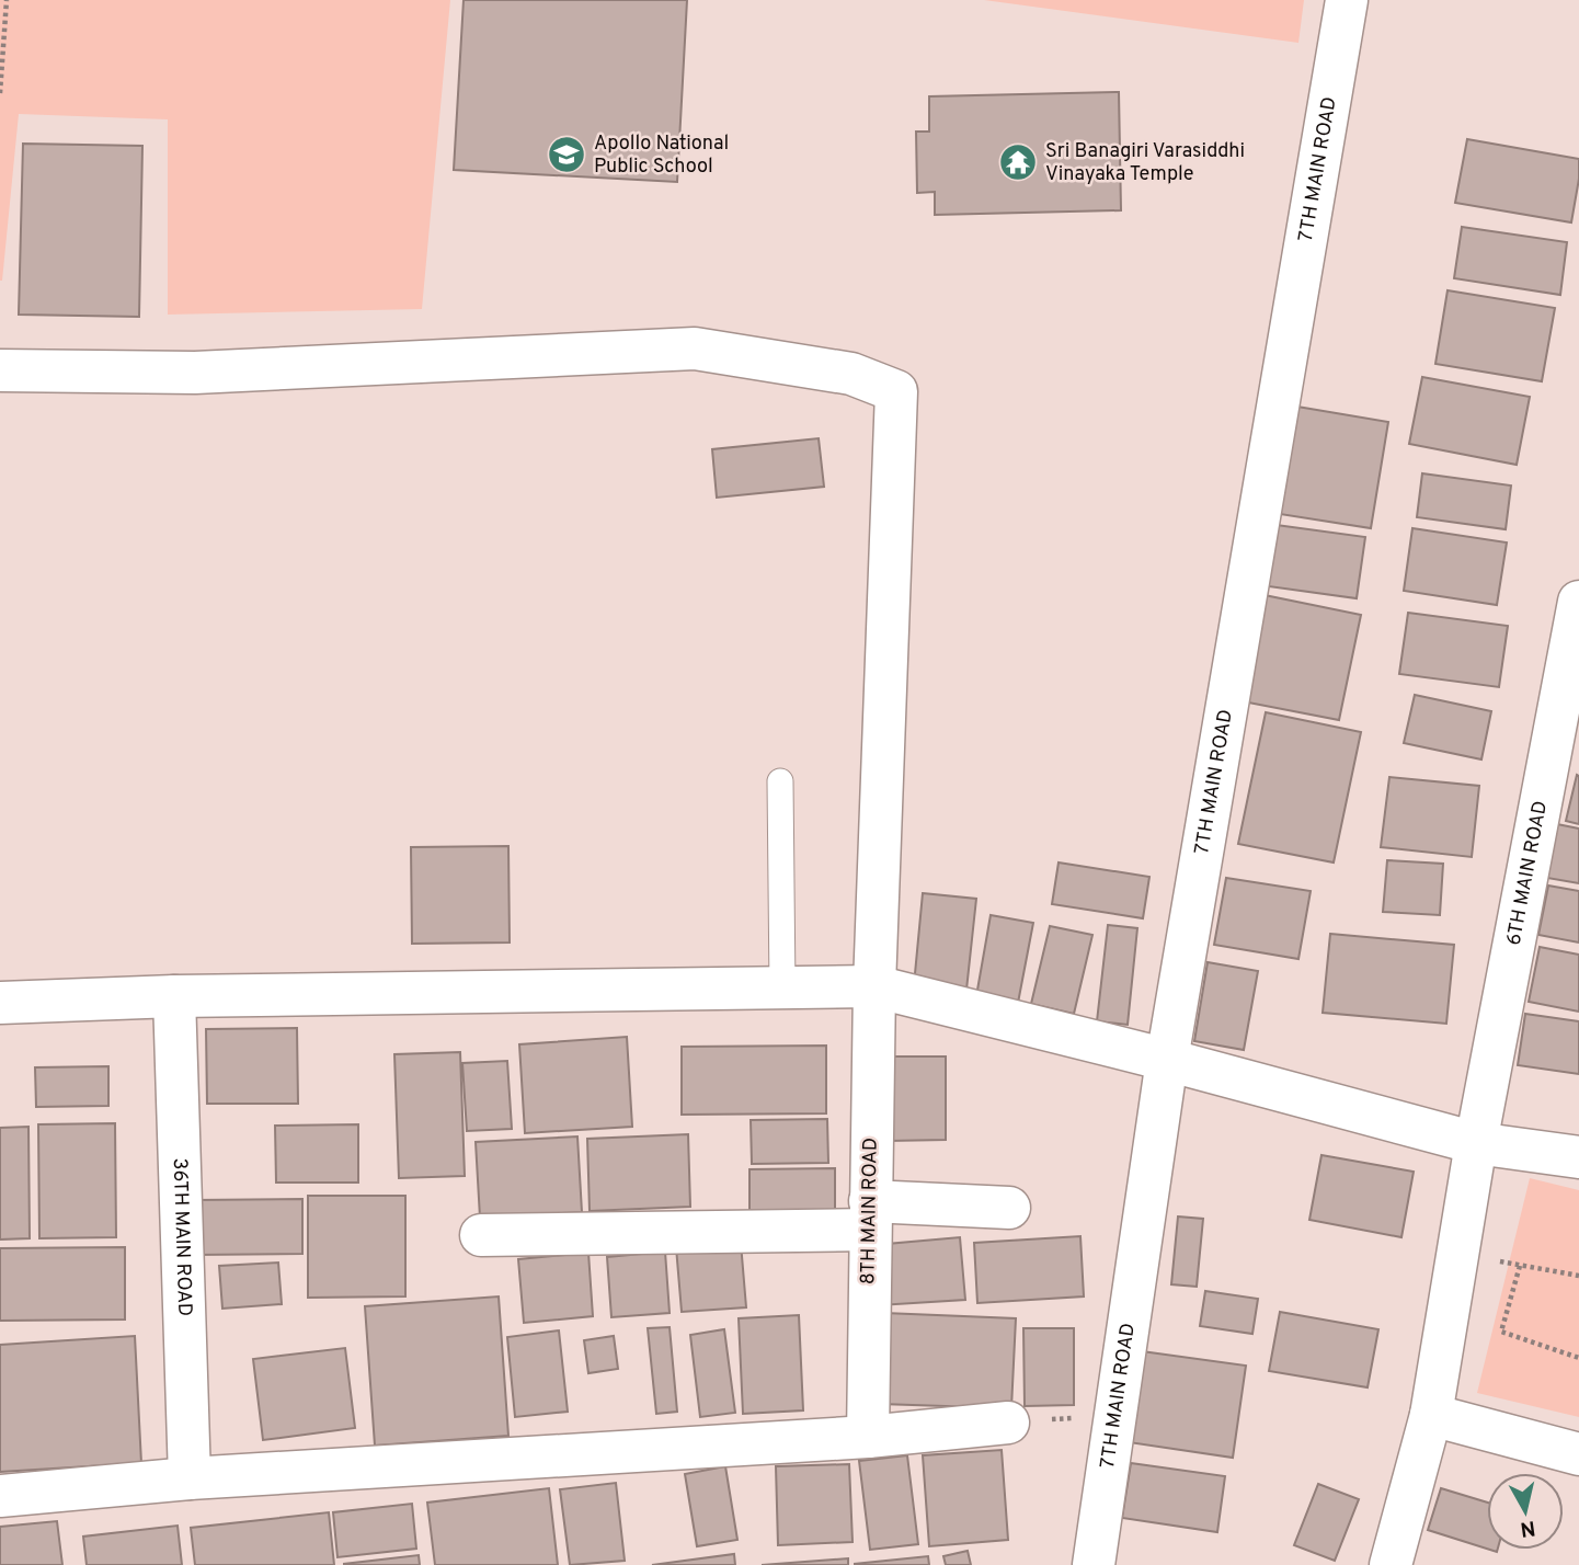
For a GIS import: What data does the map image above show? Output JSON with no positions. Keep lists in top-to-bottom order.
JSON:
{
  "streets": {
    "street": [
      "7TH MAIN ROAD",
      "6TH MAIN ROAD",
      "8TH MAIN ROAD",
      "36TH MAIN ROAD"
    ]
  },
  "places": {
    "school or university": ["Apollo National Public School"],
    "temple": ["Sri Banagiri Varasiddhi Vinayaka Temple"]
  },
  "north": "bottom"
}
